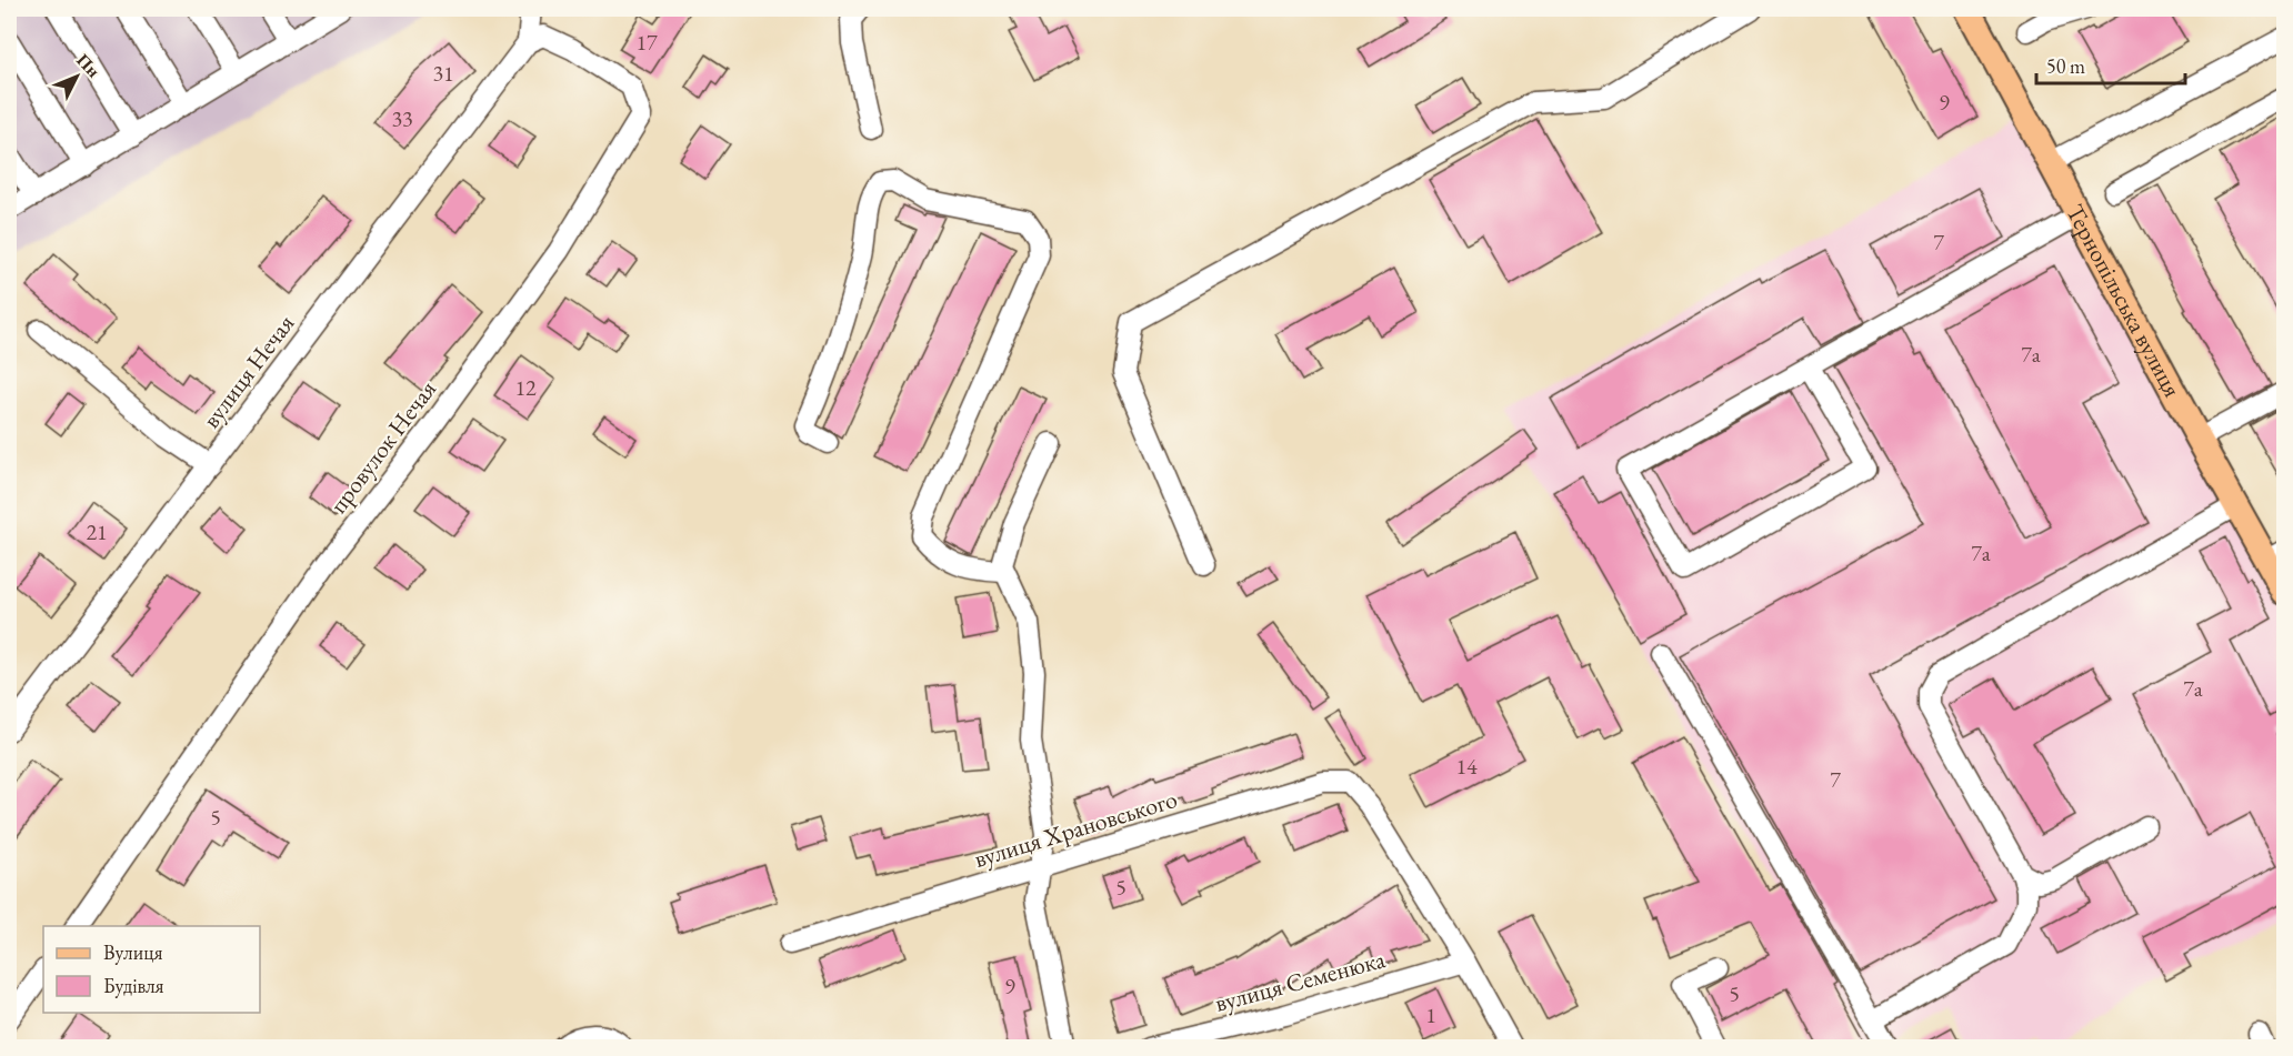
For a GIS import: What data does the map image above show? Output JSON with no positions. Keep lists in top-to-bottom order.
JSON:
{
  "streets": {
    "main road": ["Тернопільська вулиця"],
    "street": [
      "вулиця Нечая",
      "провулок Нечая",
      "вулиця Храновського",
      "вулиця Семенюка"
    ]
  },
  "crossings": [
    ["вулиця Нечая", "провулок Нечая"],
    ["вулиця Храновського", "вулиця Семенюка"]
  ],
  "house_numbers": [
    "17",
    "31",
    "9",
    "33",
    "7",
    "7а",
    "12",
    "21",
    "7а",
    "7а",
    "14",
    "7",
    "5",
    "5",
    "9",
    "5",
    "1"
  ],
  "legend": ["Вулиця", "Будівля"],
  "scale_bar": "50 m",
  "north": "top right"
}
